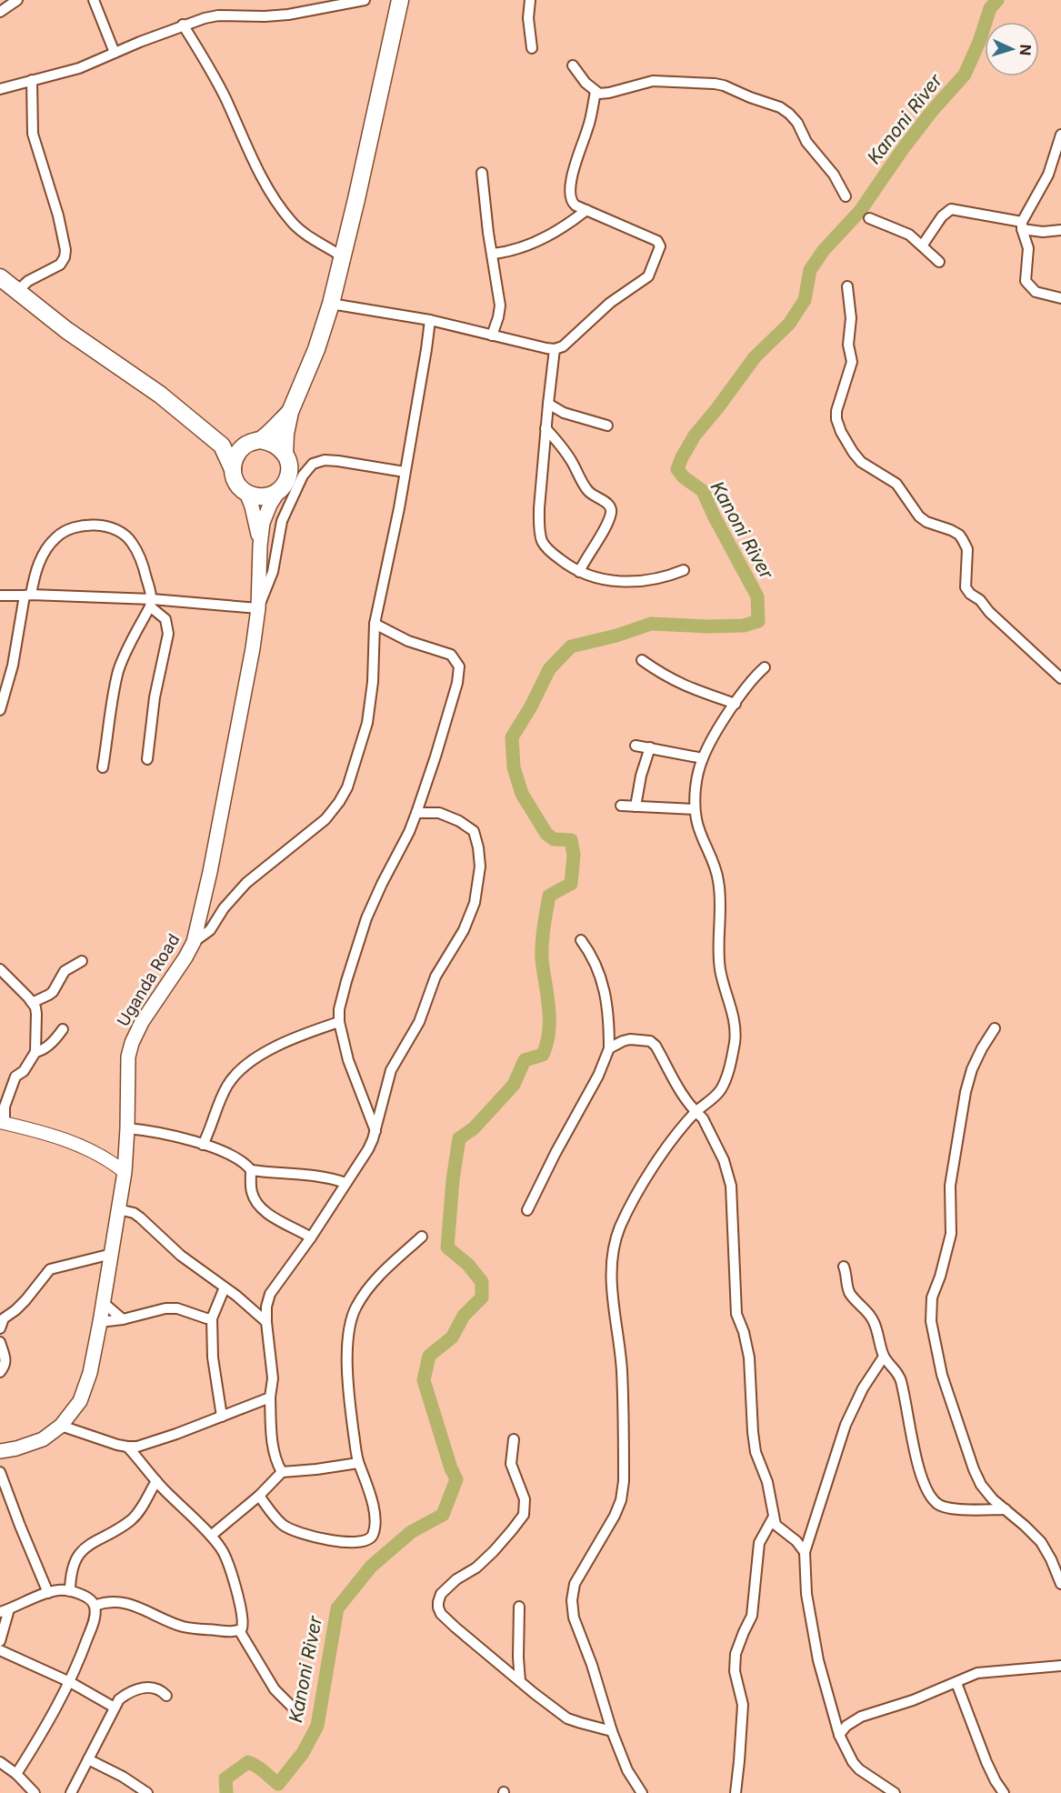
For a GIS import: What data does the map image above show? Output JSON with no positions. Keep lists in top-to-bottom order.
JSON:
{
  "streets": {
    "main road": ["Uganda Road"]
  },
  "water": ["Kanoni River"],
  "north": "right"
}
